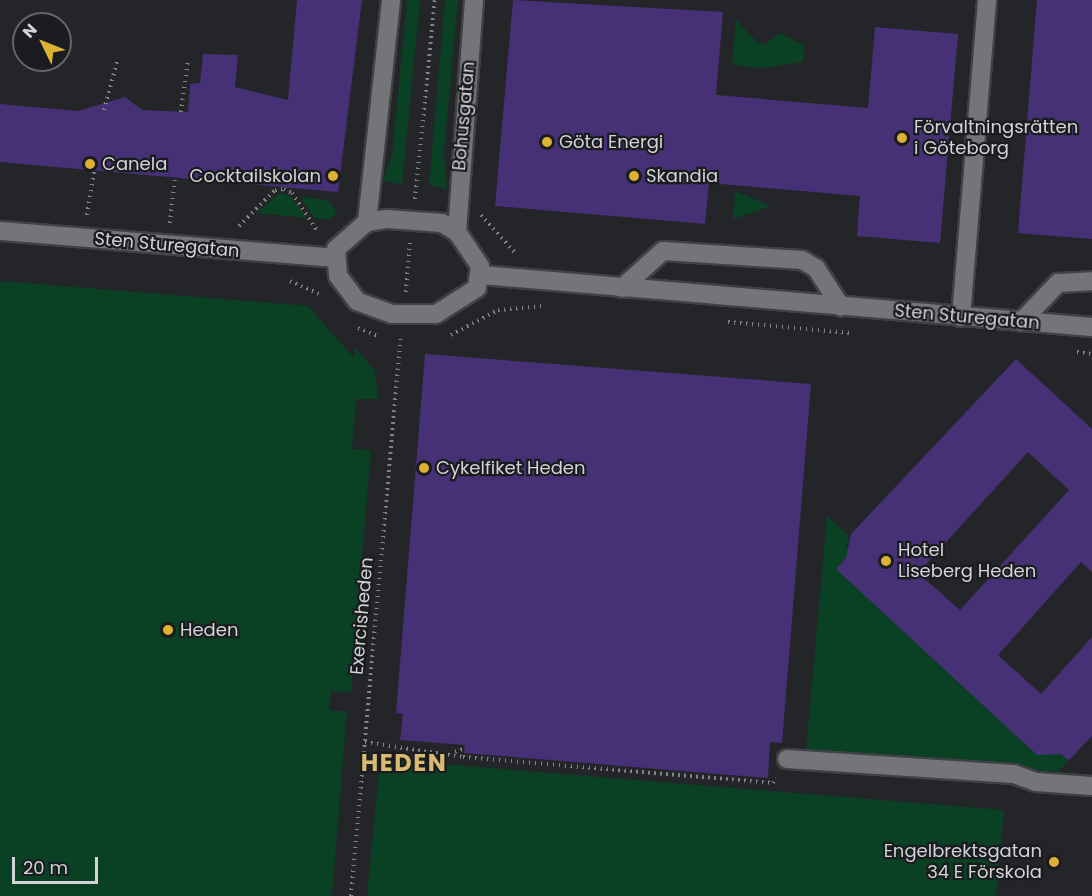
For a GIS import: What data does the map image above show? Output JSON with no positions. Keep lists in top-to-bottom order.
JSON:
{
  "streets": {
    "street": ["Bohusgatan", "Sten Sturegatan"],
    "path": ["Exercisheden"]
  },
  "districts": ["HEDEN"],
  "places": [
    "Förvaltningsrätten i Göteborg",
    "Göta Energi",
    "Canela",
    "Cocktailskolan",
    "Skandia",
    "Cykelfiket Heden",
    "Hotel Liseberg Heden",
    "Heden",
    "Engelbrektsgatan 34 E Förskola"
  ],
  "scale_bar": "20 m",
  "north": "top left"
}
